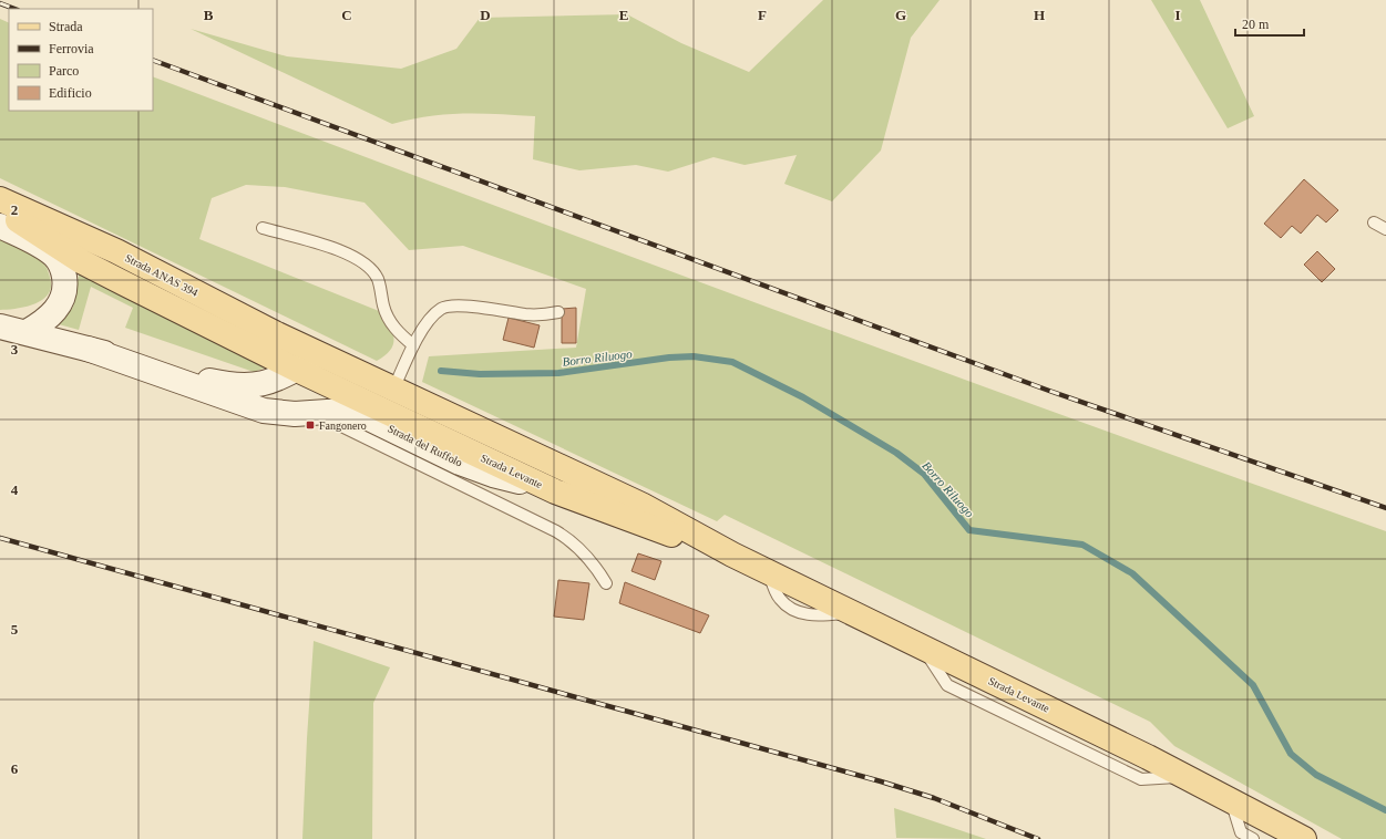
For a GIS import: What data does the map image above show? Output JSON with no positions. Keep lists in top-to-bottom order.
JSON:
{
  "streets": {
    "main road": ["Strada ANAS 394", "Strada Levante"],
    "street": ["Strada del Ruffolo"]
  },
  "crossings": [
    ["Strada ANAS 394", "Strada del Ruffolo"],
    ["Strada ANAS 394", "Strada Levante"],
    ["Strada del Ruffolo", "Strada Levante"]
  ],
  "water": ["Borro Riluogo"],
  "places": {
    "transit": ["Fangonero"]
  },
  "legend": [
    "Strada",
    "Ferrovia",
    "Parco",
    "Edificio"
  ],
  "scale_bar": "20 m",
  "grid": {
    "columns": [
      "B",
      "C",
      "D",
      "E",
      "F",
      "G",
      "H",
      "I"
    ],
    "rows": [
      "2",
      "3",
      "4",
      "5",
      "6"
    ]
  }
}
